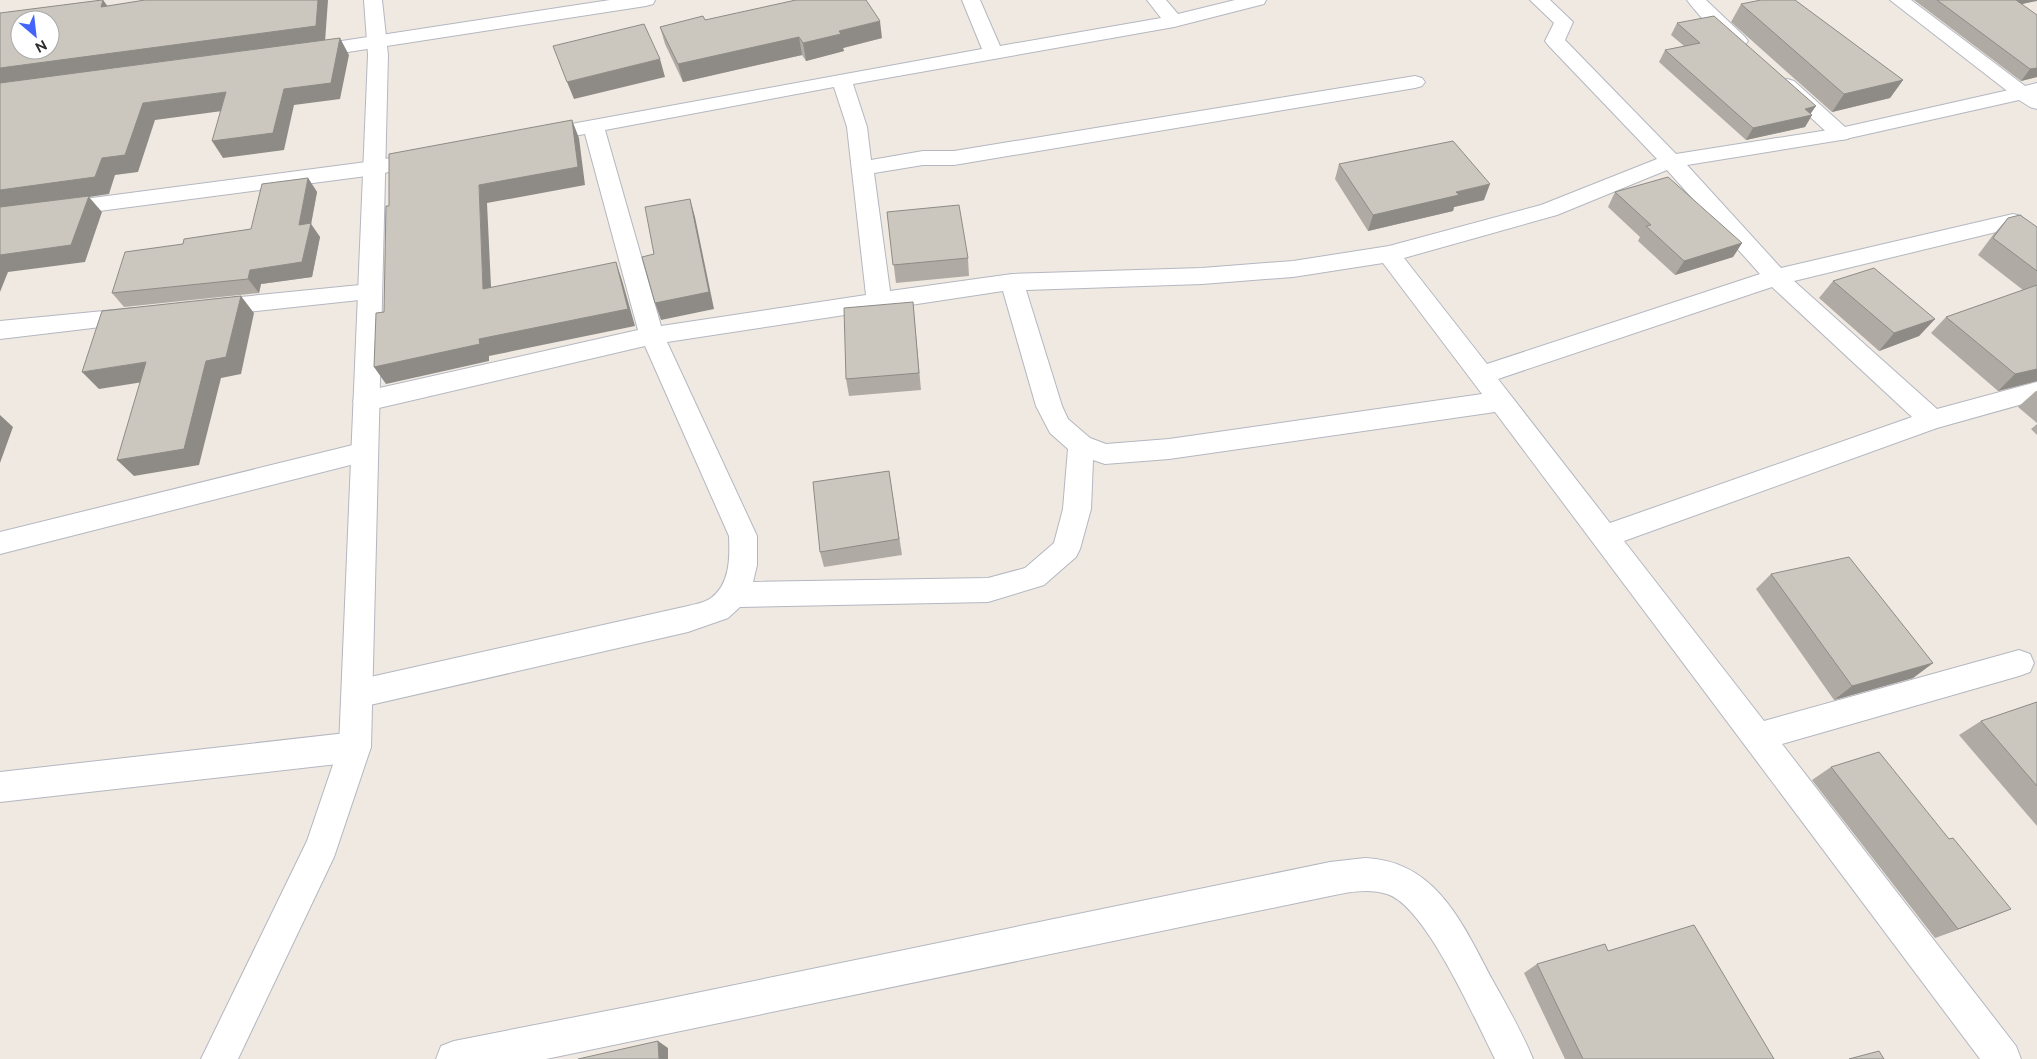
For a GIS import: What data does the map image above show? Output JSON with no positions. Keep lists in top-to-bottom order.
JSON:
{
  "north": "bottom right"
}
